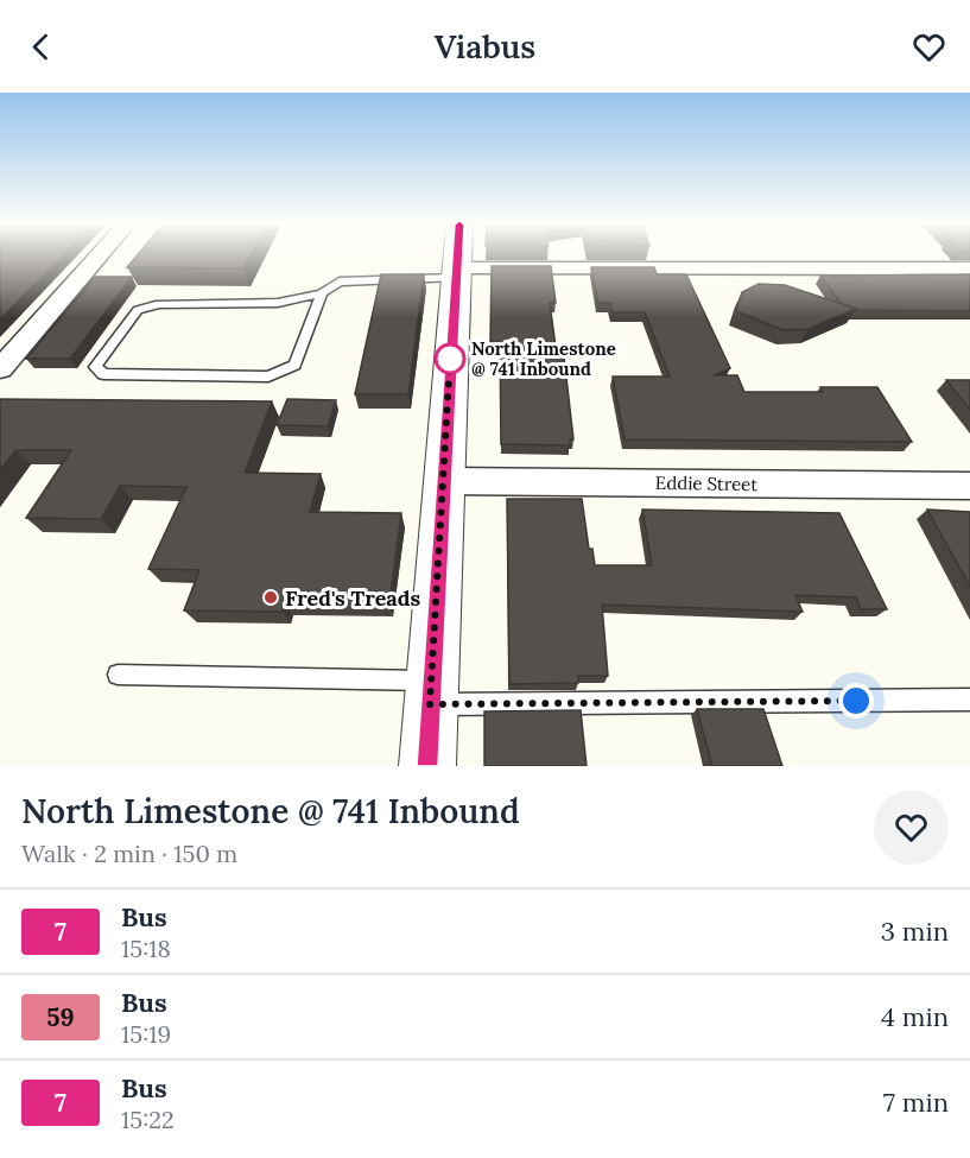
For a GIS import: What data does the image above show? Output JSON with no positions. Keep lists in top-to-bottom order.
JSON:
{
  "streets": {
    "street": ["Eddie Street"]
  },
  "places": ["North Limestone @ 741 Inbound", "Fred's Treads"],
  "lines": ["bus line 7"],
  "page": {
    "header": "Viabus",
    "heading": ["North Limestone @ 741 Inbound", "Walk · 2 min · 150 m"],
    "list": [
      {
        "mark": "7",
        "name": "Bus",
        "note": "15:18",
        "value": "3 min"
      },
      {
        "mark": "59",
        "name": "Bus",
        "note": "15:19",
        "value": "4 min"
      },
      {
        "mark": "7",
        "name": "Bus",
        "note": "15:22",
        "value": "7 min"
      }
    ]
  }
}
